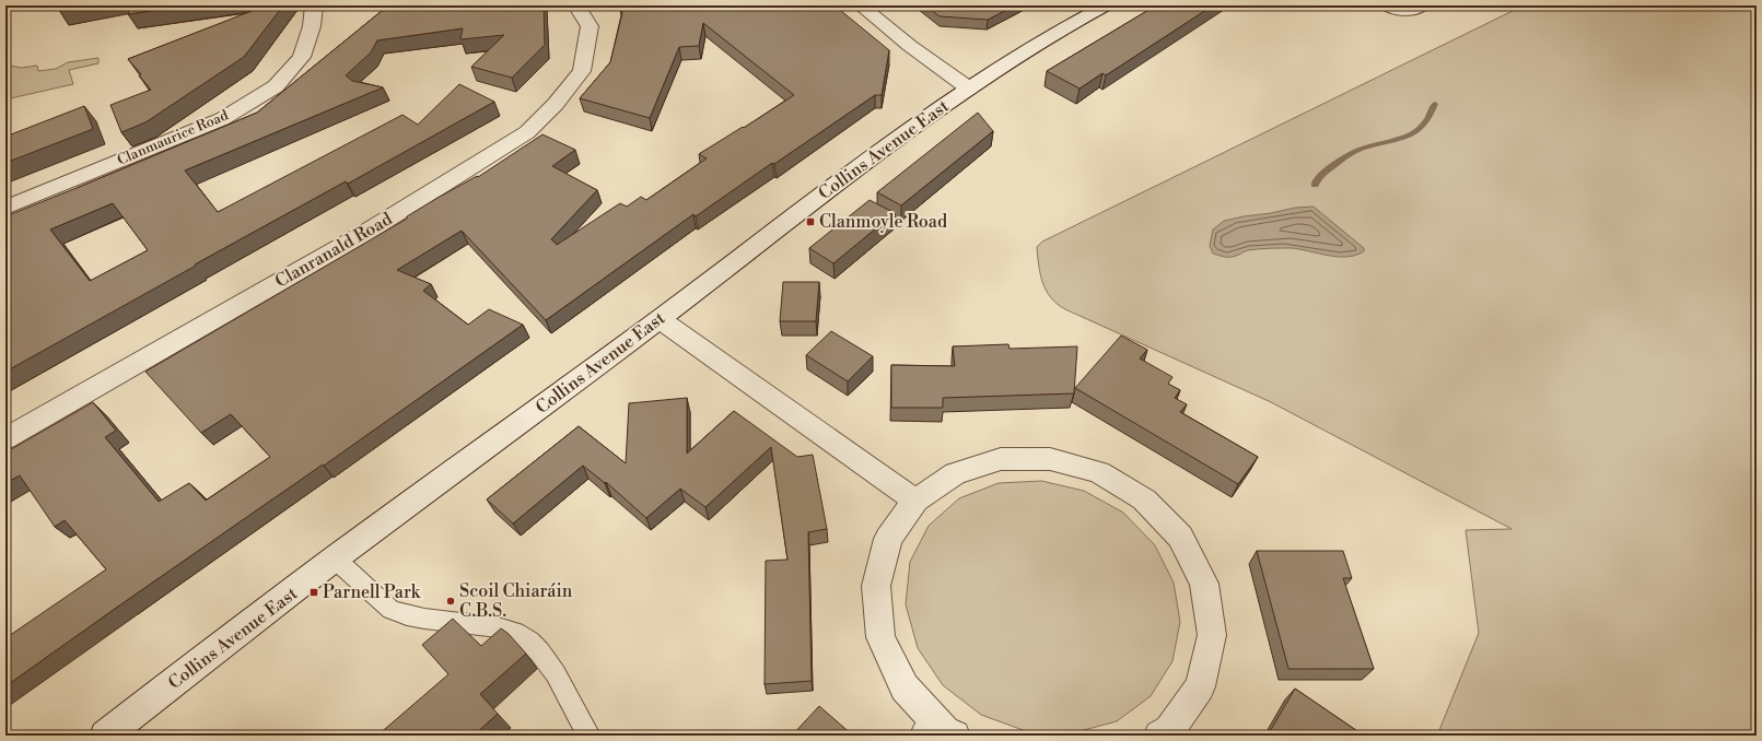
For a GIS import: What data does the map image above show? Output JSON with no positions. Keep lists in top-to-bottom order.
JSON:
{
  "streets": {
    "street": ["Clanmaurice Road", "Collins Avenue East", "Clanranald Road"]
  },
  "places": {
    "transit": ["Clanmoyle Road", "Parnell Park"],
    "other": ["Scoil Chiaráin C.B.S."]
  }
}
